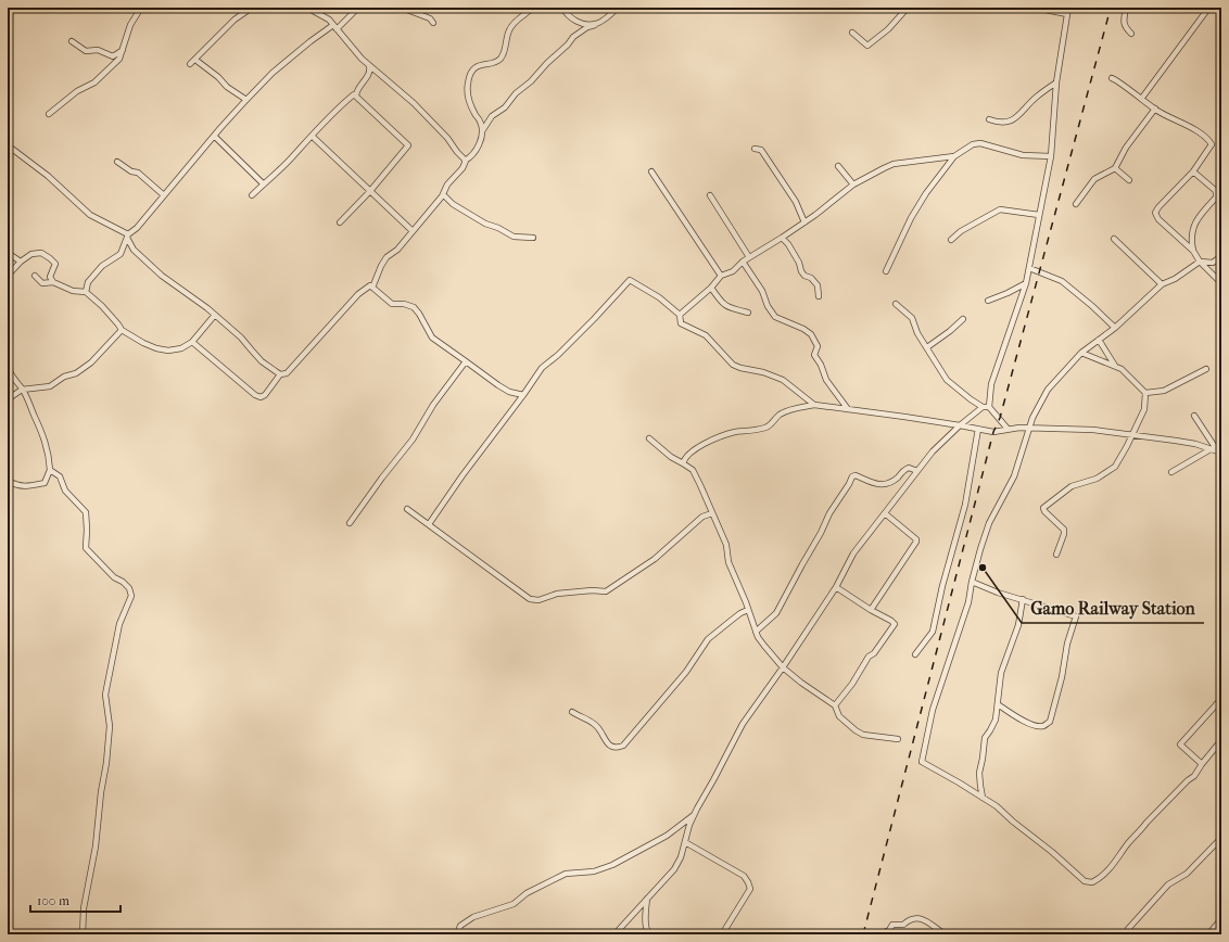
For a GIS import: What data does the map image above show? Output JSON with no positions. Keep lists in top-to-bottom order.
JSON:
{
  "places": ["Gamo Railway Station"],
  "scale_bar": "100 m"
}
